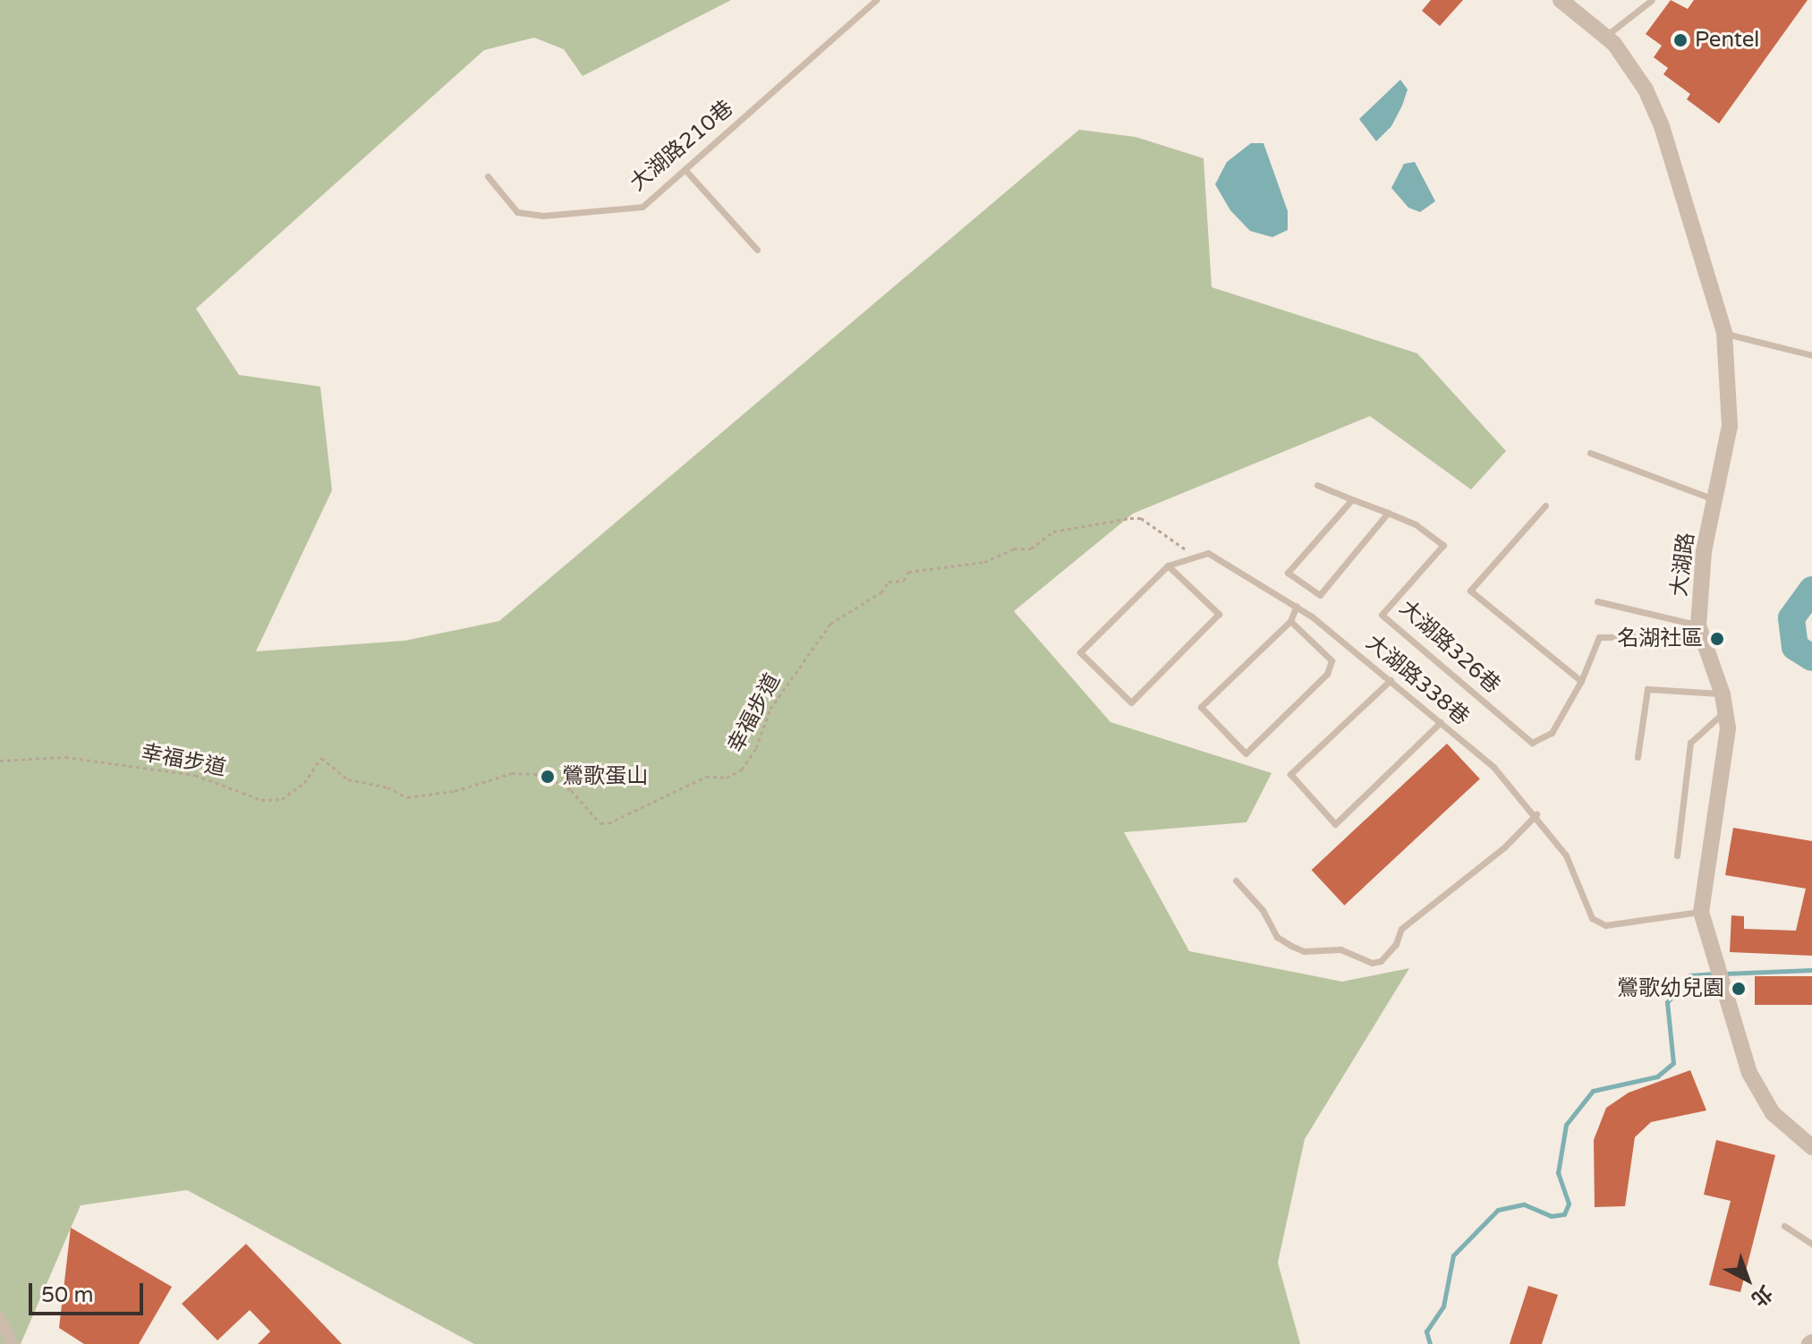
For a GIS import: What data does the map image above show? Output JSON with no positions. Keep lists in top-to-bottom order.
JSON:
{
  "streets": {
    "street": ["大湖路"],
    "lane": ["大湖路210巷", "大湖路326巷", "大湖路338巷"],
    "path": ["幸福步道"]
  },
  "crossings": [
    ["大湖路", "大湖路326巷"],
    ["大湖路", "大湖路338巷"],
    ["大湖路338巷", "幸福步道"]
  ],
  "places": [
    "Pentel",
    "名湖社區",
    "鶯歌蛋山",
    "鶯歌幼兒園"
  ],
  "scale_bar": "50 m",
  "north": "bottom right"
}
